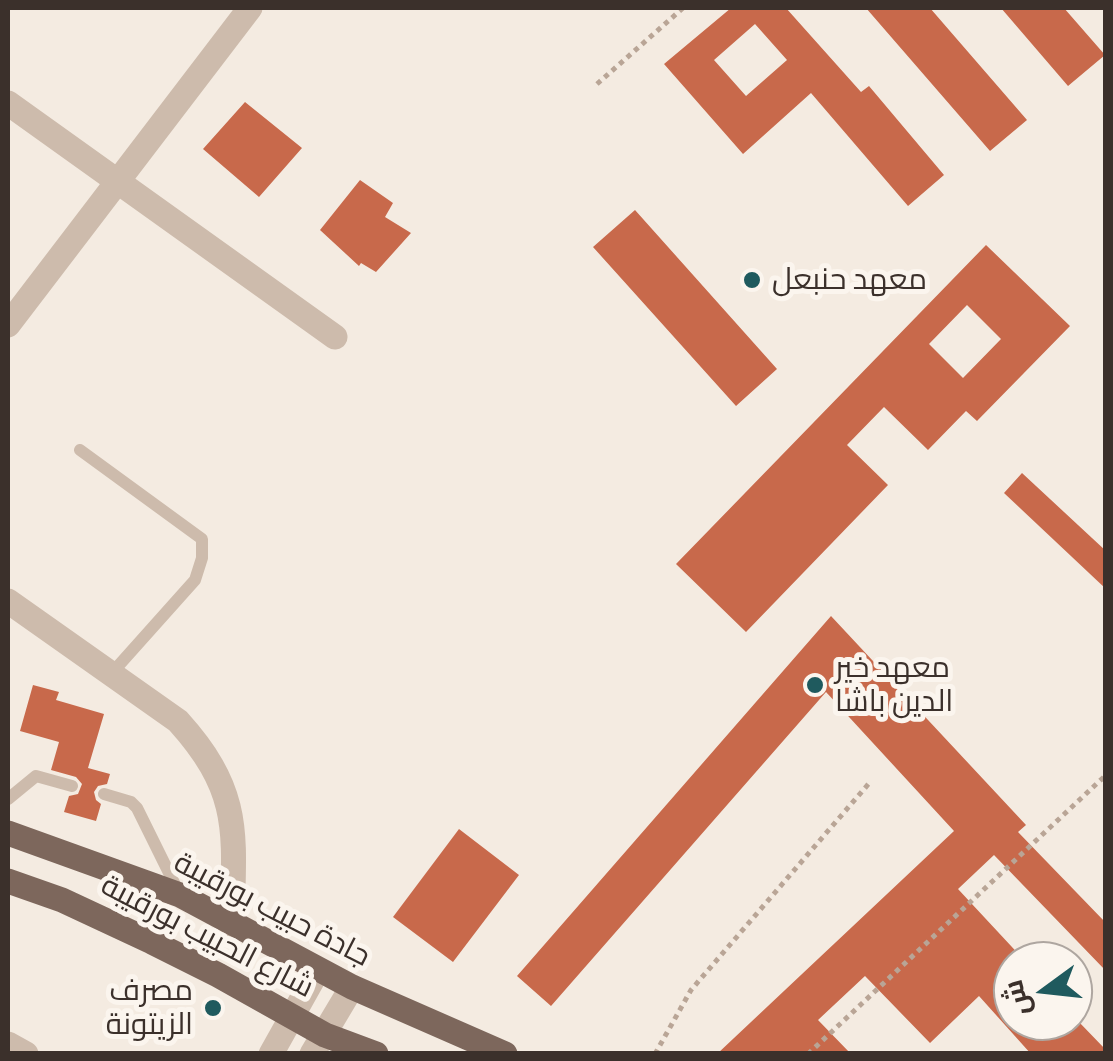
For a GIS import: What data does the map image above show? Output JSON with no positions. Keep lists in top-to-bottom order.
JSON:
{
  "streets": {
    "main road": ["جادة حبيب بورقيبة", "شارع الحبيب بورقيبة"]
  },
  "places": ["معهد حنبعل", "معهد خير الدين باشا", "مصرف الزيتونة"],
  "north": "left"
}
